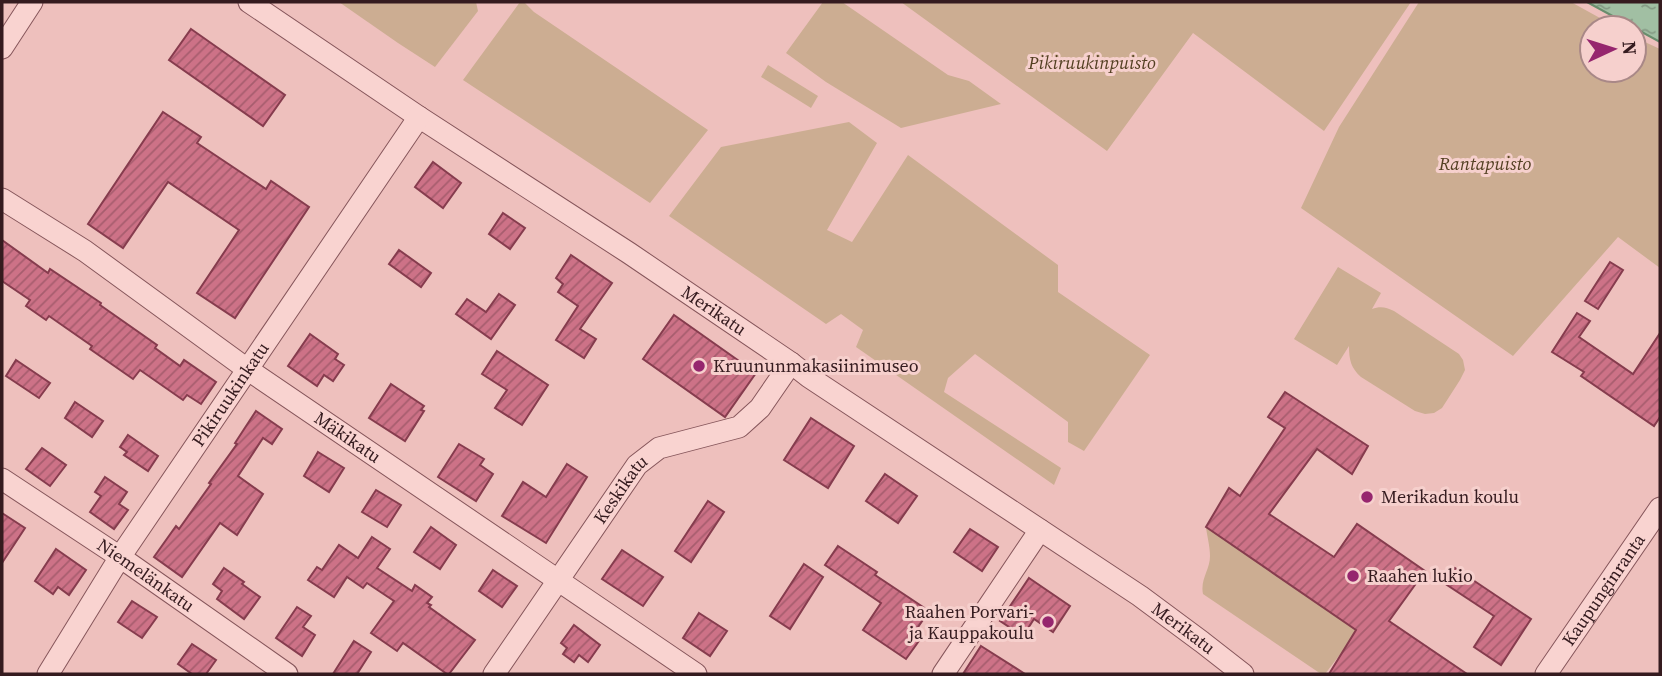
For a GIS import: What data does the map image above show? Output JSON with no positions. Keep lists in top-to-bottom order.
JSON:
{
  "streets": {
    "street": [
      "Merikatu",
      "Pikiruukinkatu",
      "Mäkikatu",
      "Keskikatu",
      "Niemelänkatu",
      "Kaupunginranta"
    ]
  },
  "crossings": [
    ["Merikatu", "Pikiruukinkatu"],
    ["Merikatu", "Keskikatu"],
    ["Pikiruukinkatu", "Mäkikatu"],
    ["Pikiruukinkatu", "Niemelänkatu"],
    ["Mäkikatu", "Keskikatu"]
  ],
  "parks": ["Pikiruukinpuisto", "Rantapuisto"],
  "places": [
    "Kruununmakasiinimuseo",
    "Merikadun koulu",
    "Raahen lukio",
    "Raahen Porvari- ja Kauppakoulu"
  ],
  "north": "right"
}
